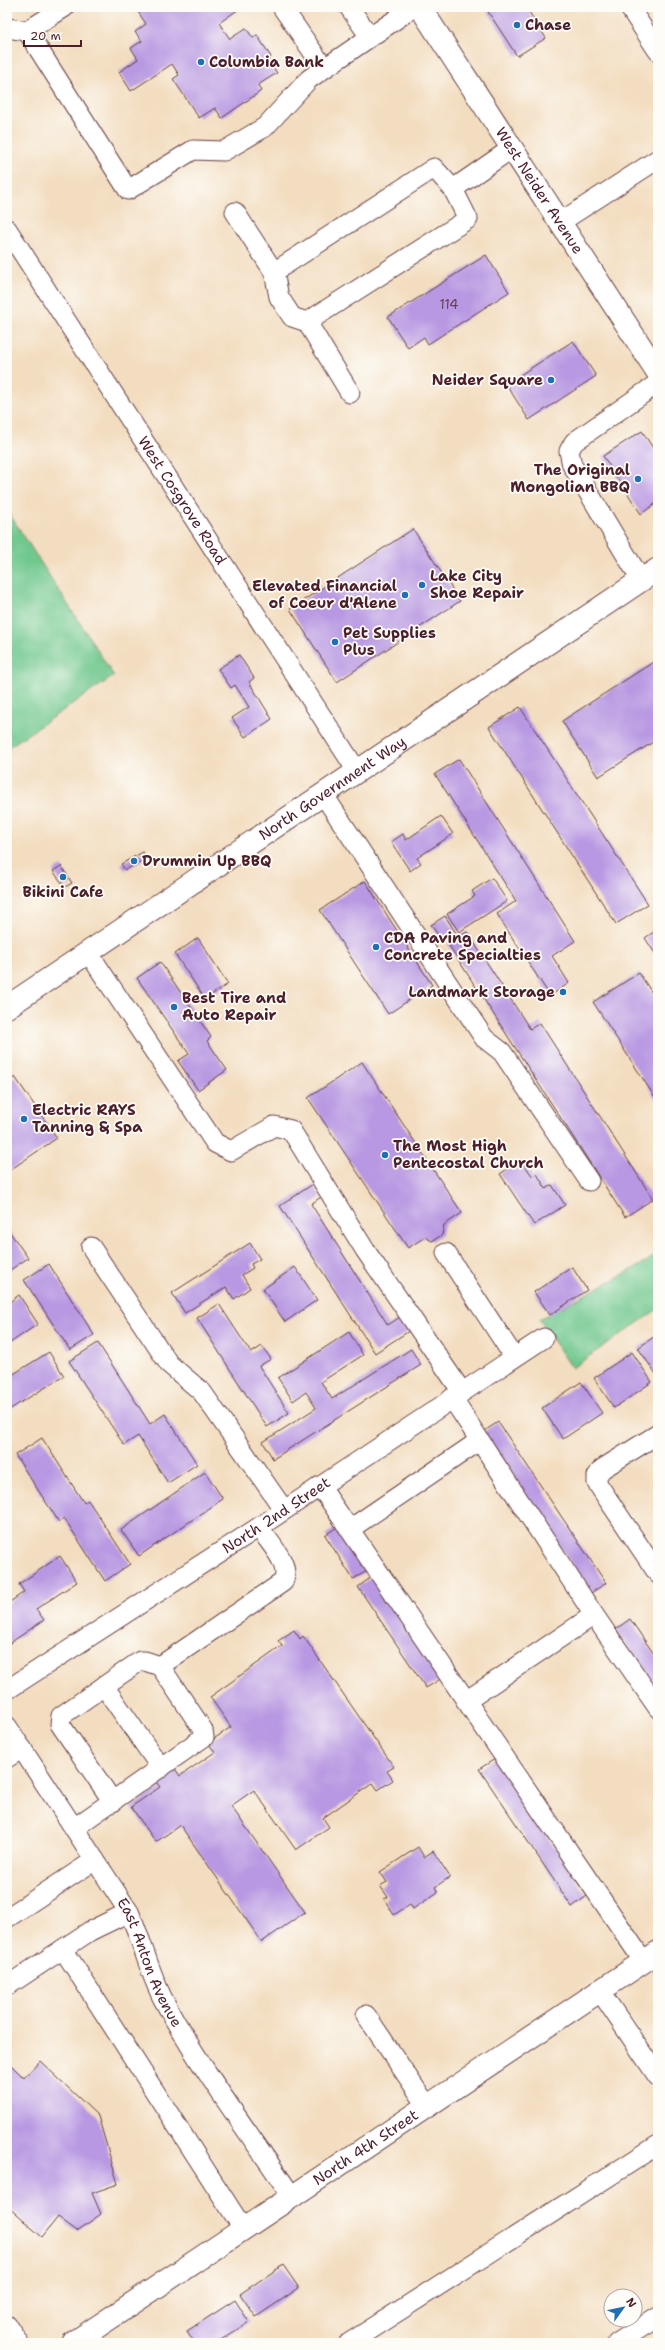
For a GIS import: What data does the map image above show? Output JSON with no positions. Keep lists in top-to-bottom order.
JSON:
{
  "streets": {
    "main road": ["West Neider Avenue", "North Government Way", "North 4th Street"],
    "street": ["West Cosgrove Road", "North 2nd Street", "East Anton Avenue"]
  },
  "crossings": [
    ["West Cosgrove Road", "North Government Way"],
    ["East Anton Avenue", "North 4th Street"]
  ],
  "places": [
    "Chase",
    "Columbia Bank",
    "Neider Square",
    "The Original Mongolian BBQ",
    "Lake City Shoe Repair",
    "Elevated Financial of Coeur d'Alene",
    "Pet Supplies Plus",
    "Drummin Up BBQ",
    "Bikini Cafe",
    "CDA Paving and Concrete Specialties",
    "Landmark Storage",
    "Best Tire and Auto Repair",
    "Electric RAYS Tanning & Spa",
    "The Most High Pentecostal Church"
  ],
  "house_numbers": ["114"],
  "scale_bar": "20 m",
  "north": "top right"
}
